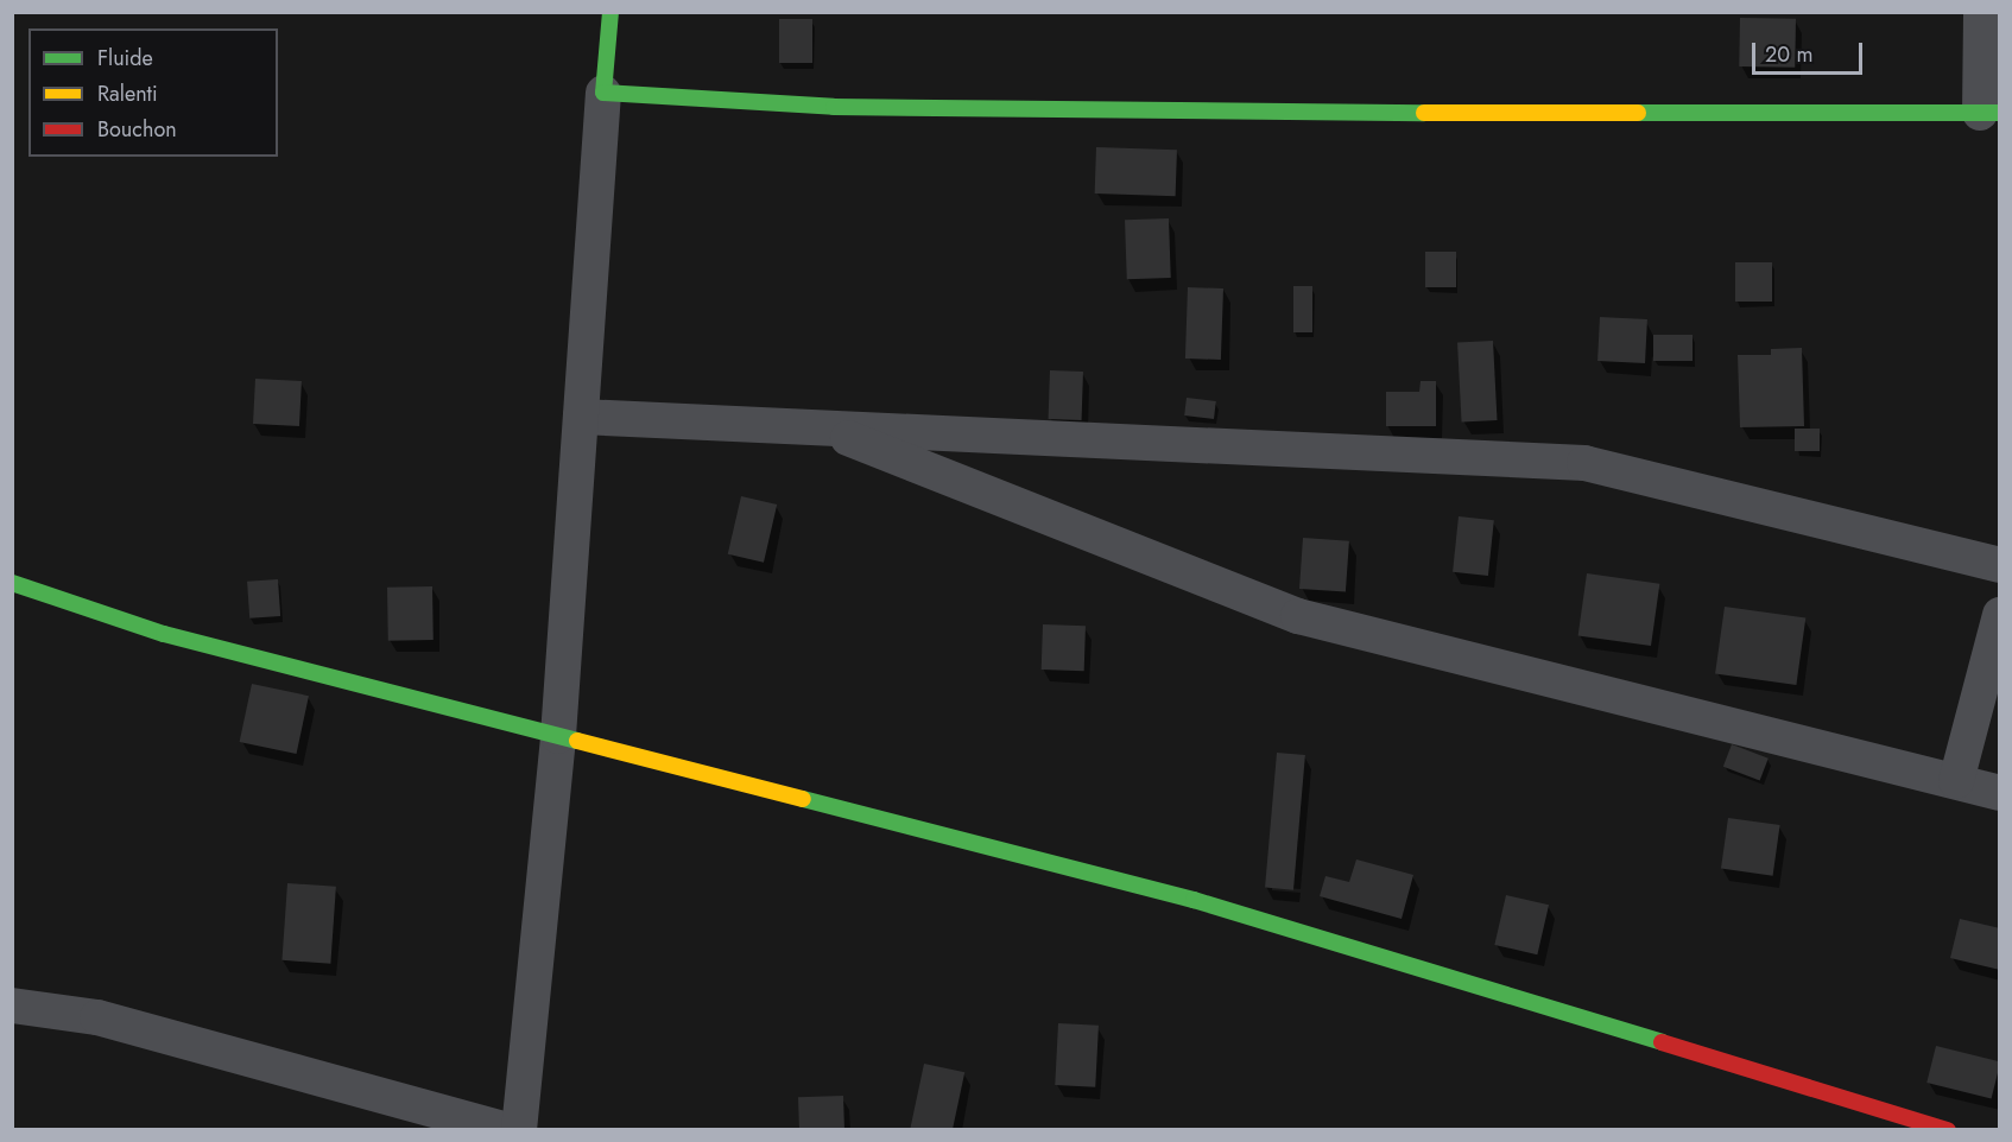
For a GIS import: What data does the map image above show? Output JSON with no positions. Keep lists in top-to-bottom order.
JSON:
{
  "legend": ["Fluide", "Ralenti", "Bouchon"],
  "scale_bar": "20 m"
}
